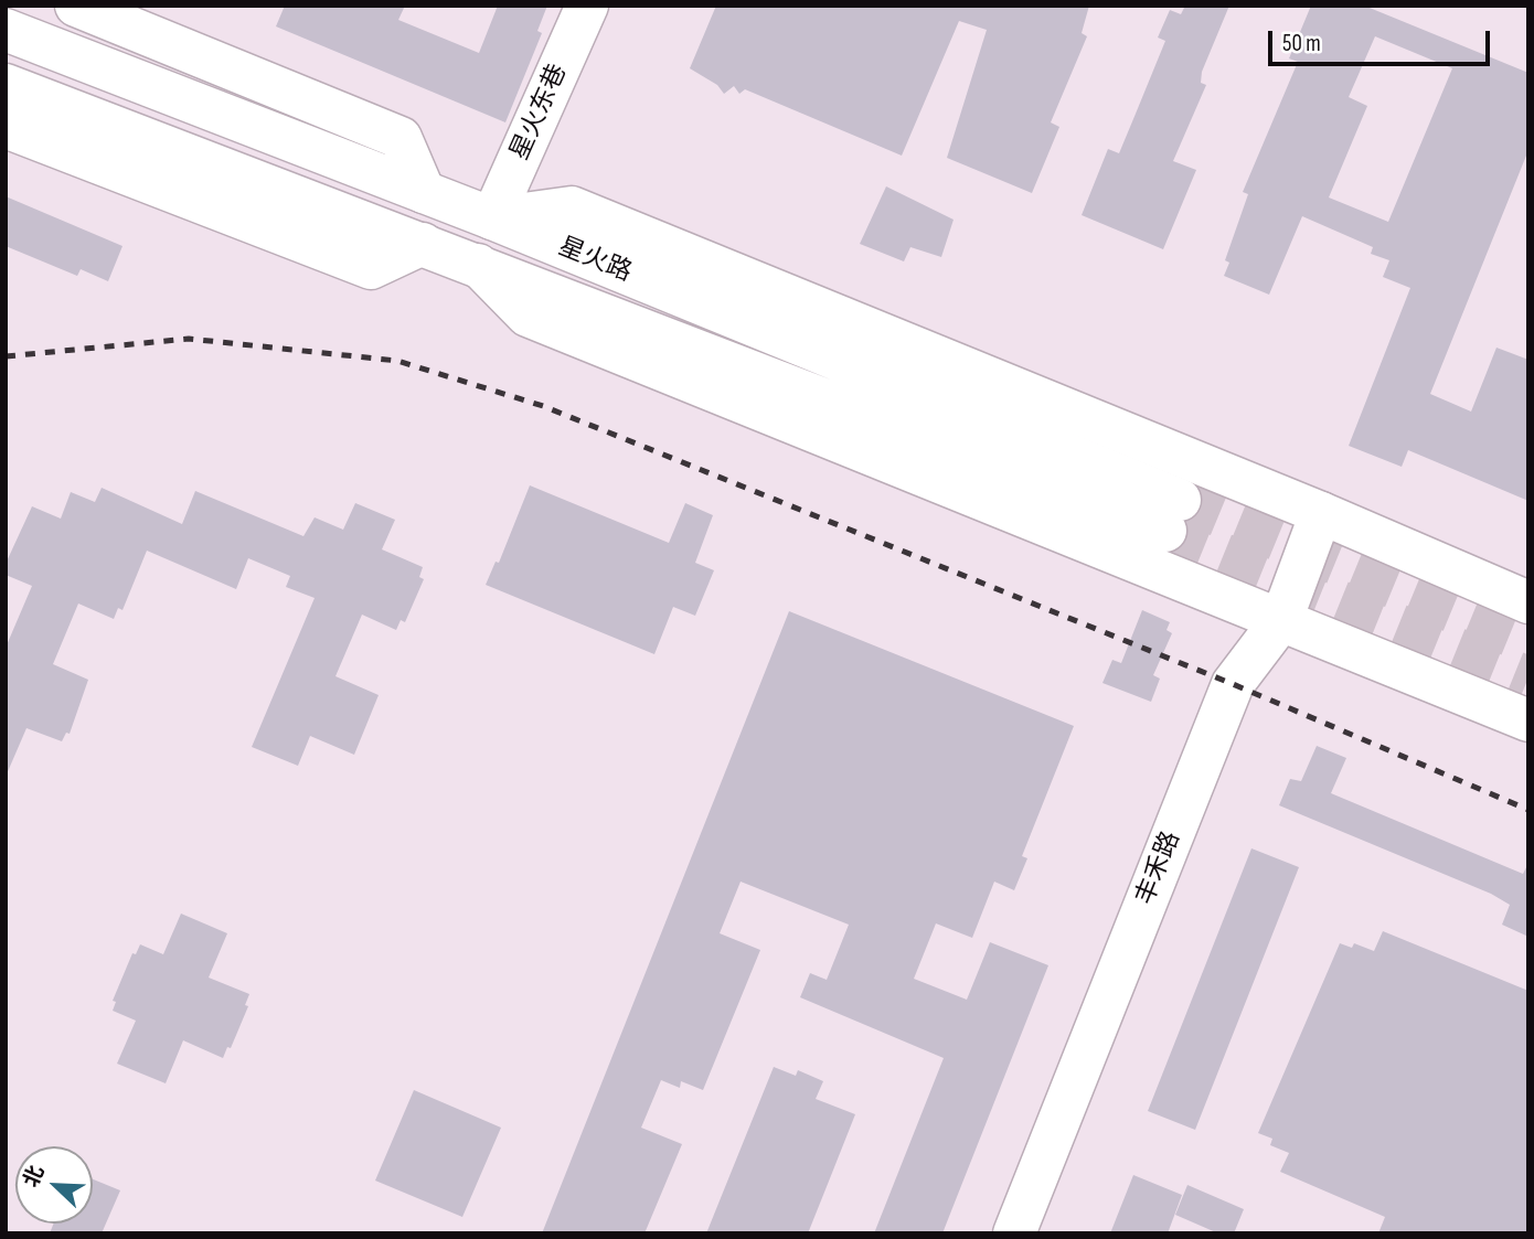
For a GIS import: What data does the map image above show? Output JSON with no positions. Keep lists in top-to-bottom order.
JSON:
{
  "streets": {
    "street": ["星火东巷", "星火路", "丰禾路"]
  },
  "crossings": [
    ["星火东巷", "星火路"]
  ],
  "scale_bar": "50 m",
  "north": "top left"
}
